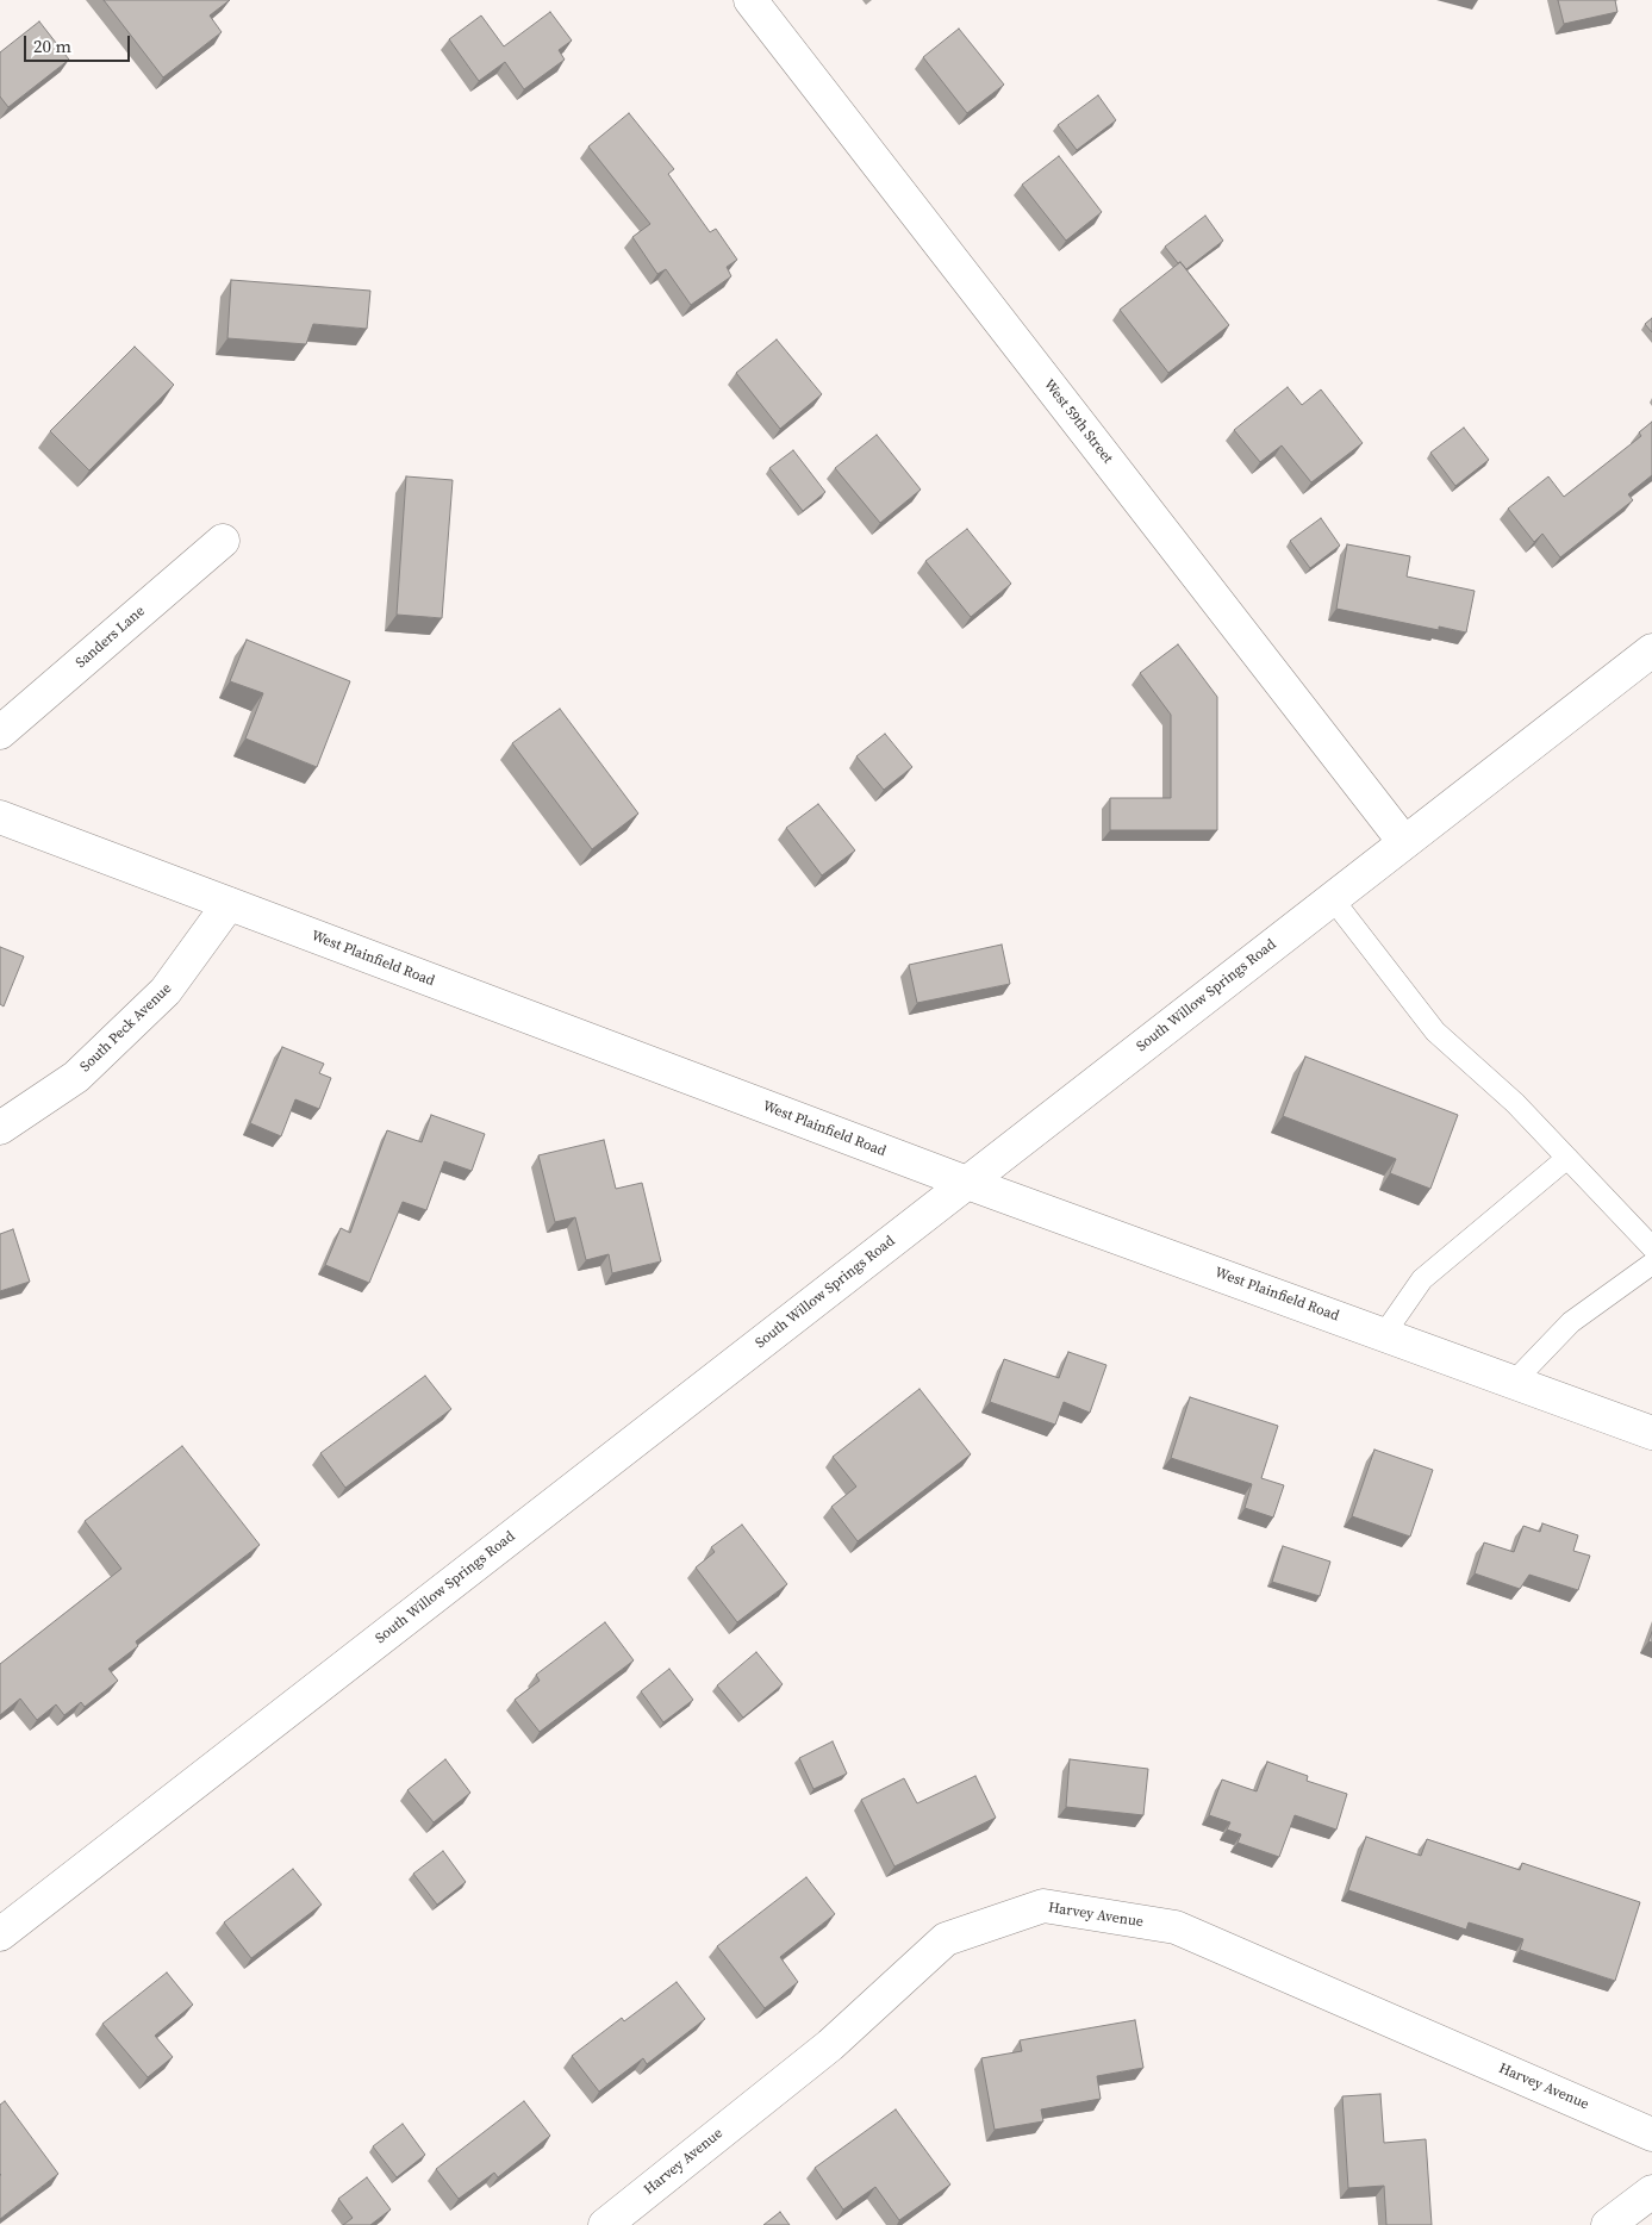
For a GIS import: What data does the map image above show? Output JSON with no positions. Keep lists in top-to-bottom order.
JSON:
{
  "streets": {
    "street": [
      "West 59th Street",
      "Sanders Lane",
      "West Plainfield Road",
      "South Willow Springs Road",
      "South Peck Avenue",
      "Harvey Avenue"
    ]
  },
  "crossings": [
    ["West 59th Street", "South Willow Springs Road"],
    ["West Plainfield Road", "South Willow Springs Road"],
    ["West Plainfield Road", "South Peck Avenue"]
  ],
  "scale_bar": "20 m"
}
